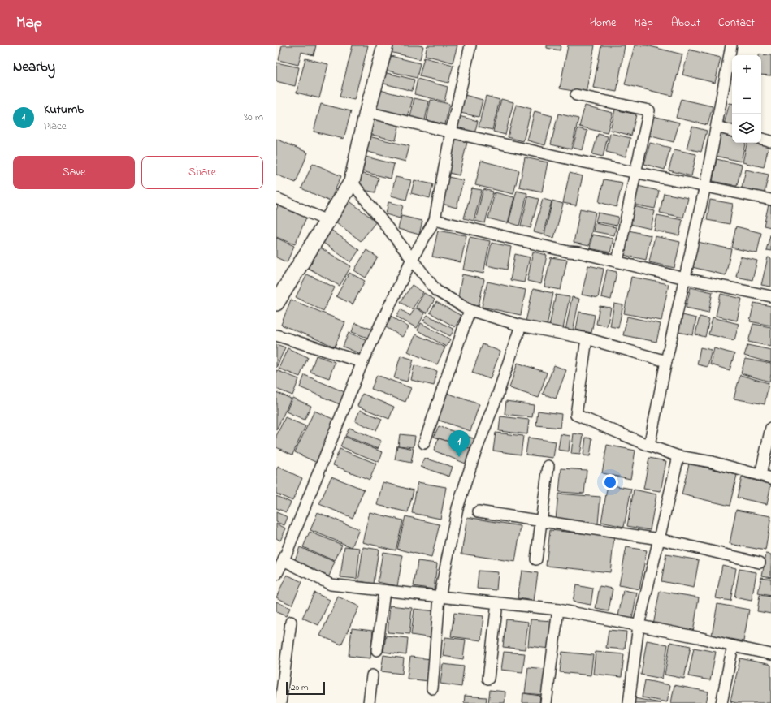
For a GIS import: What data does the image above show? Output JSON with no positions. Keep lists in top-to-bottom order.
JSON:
{
  "scale_bar": "20 m",
  "page": {
    "header": "Map",
    "nav": [
      "Home",
      "Map",
      "About",
      "Contact"
    ],
    "heading": "Nearby",
    "map_buttons": ["+", "−"],
    "list": [
      {
        "mark": "1",
        "name": "Kutumb",
        "note": "Place",
        "value": "80 m"
      }
    ],
    "buttons": ["Save", "Share"],
    "pins": "1",
    "scale": "20 m"
  }
}
